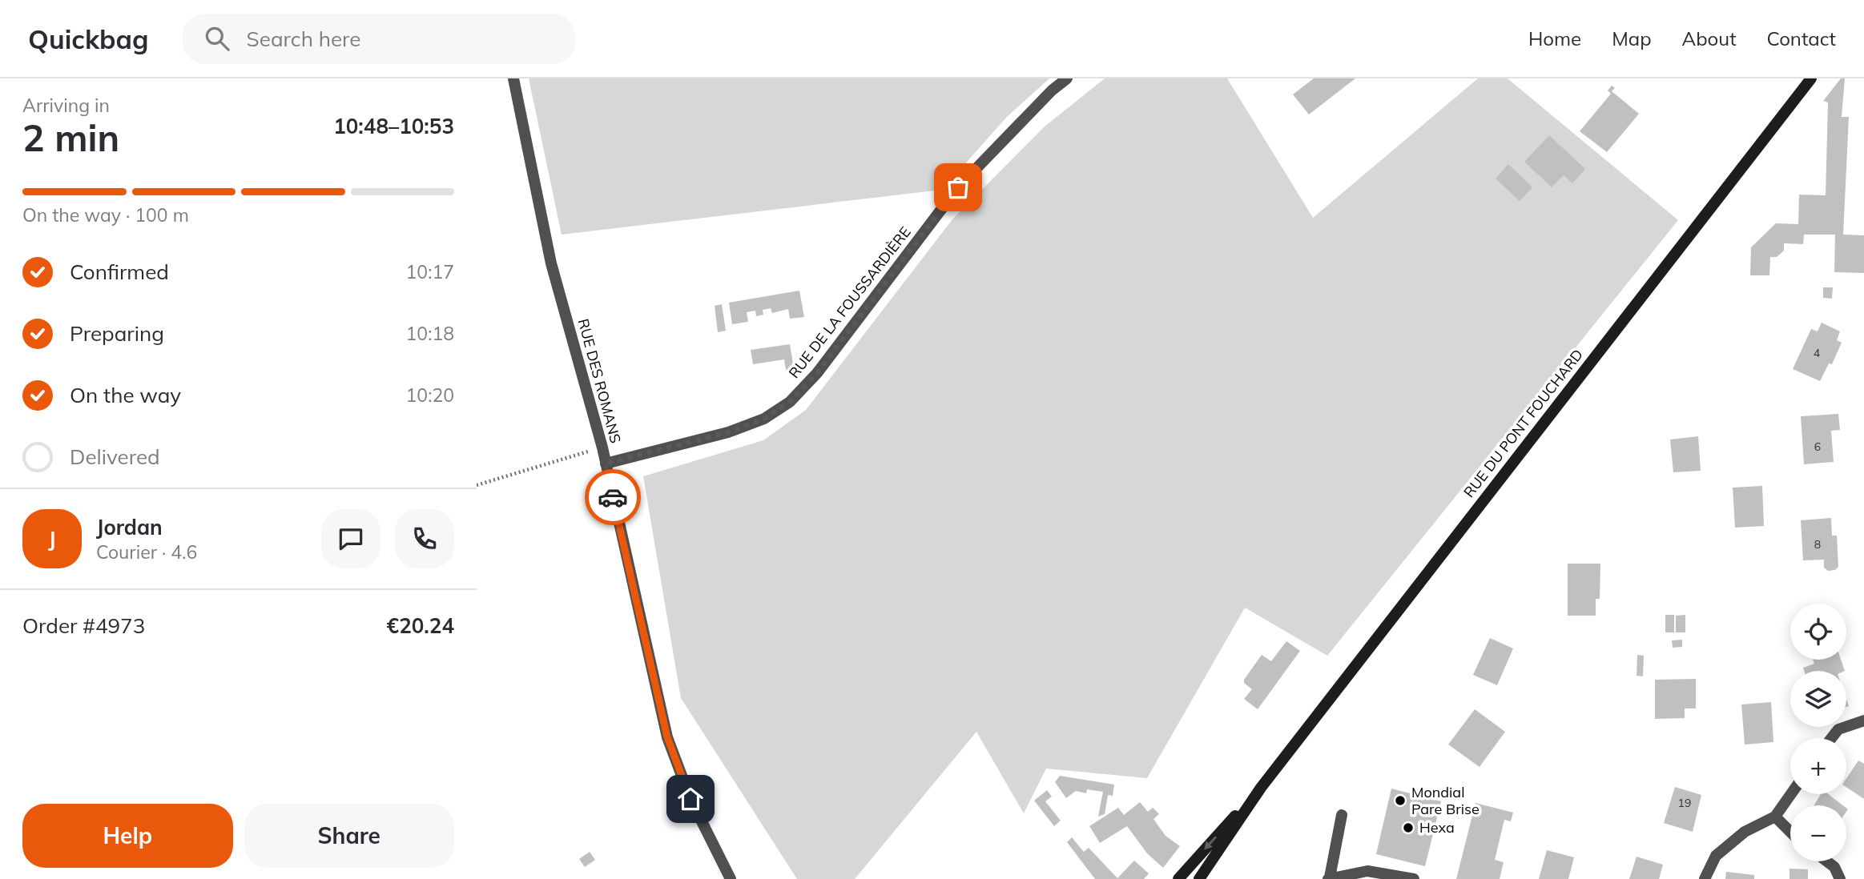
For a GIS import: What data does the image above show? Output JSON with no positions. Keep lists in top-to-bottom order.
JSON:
{
  "streets": {
    "main road": ["RUE DU PONT FOUCHARD"],
    "street": ["RUE DE LA FOUSSARDIÈRE", "RUE DES ROMANS"]
  },
  "crossings": [
    ["RUE DE LA FOUSSARDIÈRE", "RUE DES ROMANS"]
  ],
  "places": ["Mondial Pare Brise", "Hexa"],
  "house_numbers": [
    "4",
    "6",
    "8",
    "19"
  ],
  "page": {
    "header": "Quickbag",
    "search": "Search here",
    "nav": [
      "Home",
      "Map",
      "About",
      "Contact"
    ],
    "heading": ["2 min", "Arriving in", "10:48–10:53"],
    "panel": [
      "Jordan",
      "Courier · 4.6",
      "Order #4973",
      "€20.24"
    ],
    "bar": "On the way · 100 m",
    "list": [
      ["Confirmed", "10:17"],
      ["Preparing", "10:18"],
      ["On the way", "10:20"],
      "Delivered"
    ],
    "round": "J",
    "map_buttons": ["+", "−"],
    "buttons": ["Help", "Share"]
  }
}
